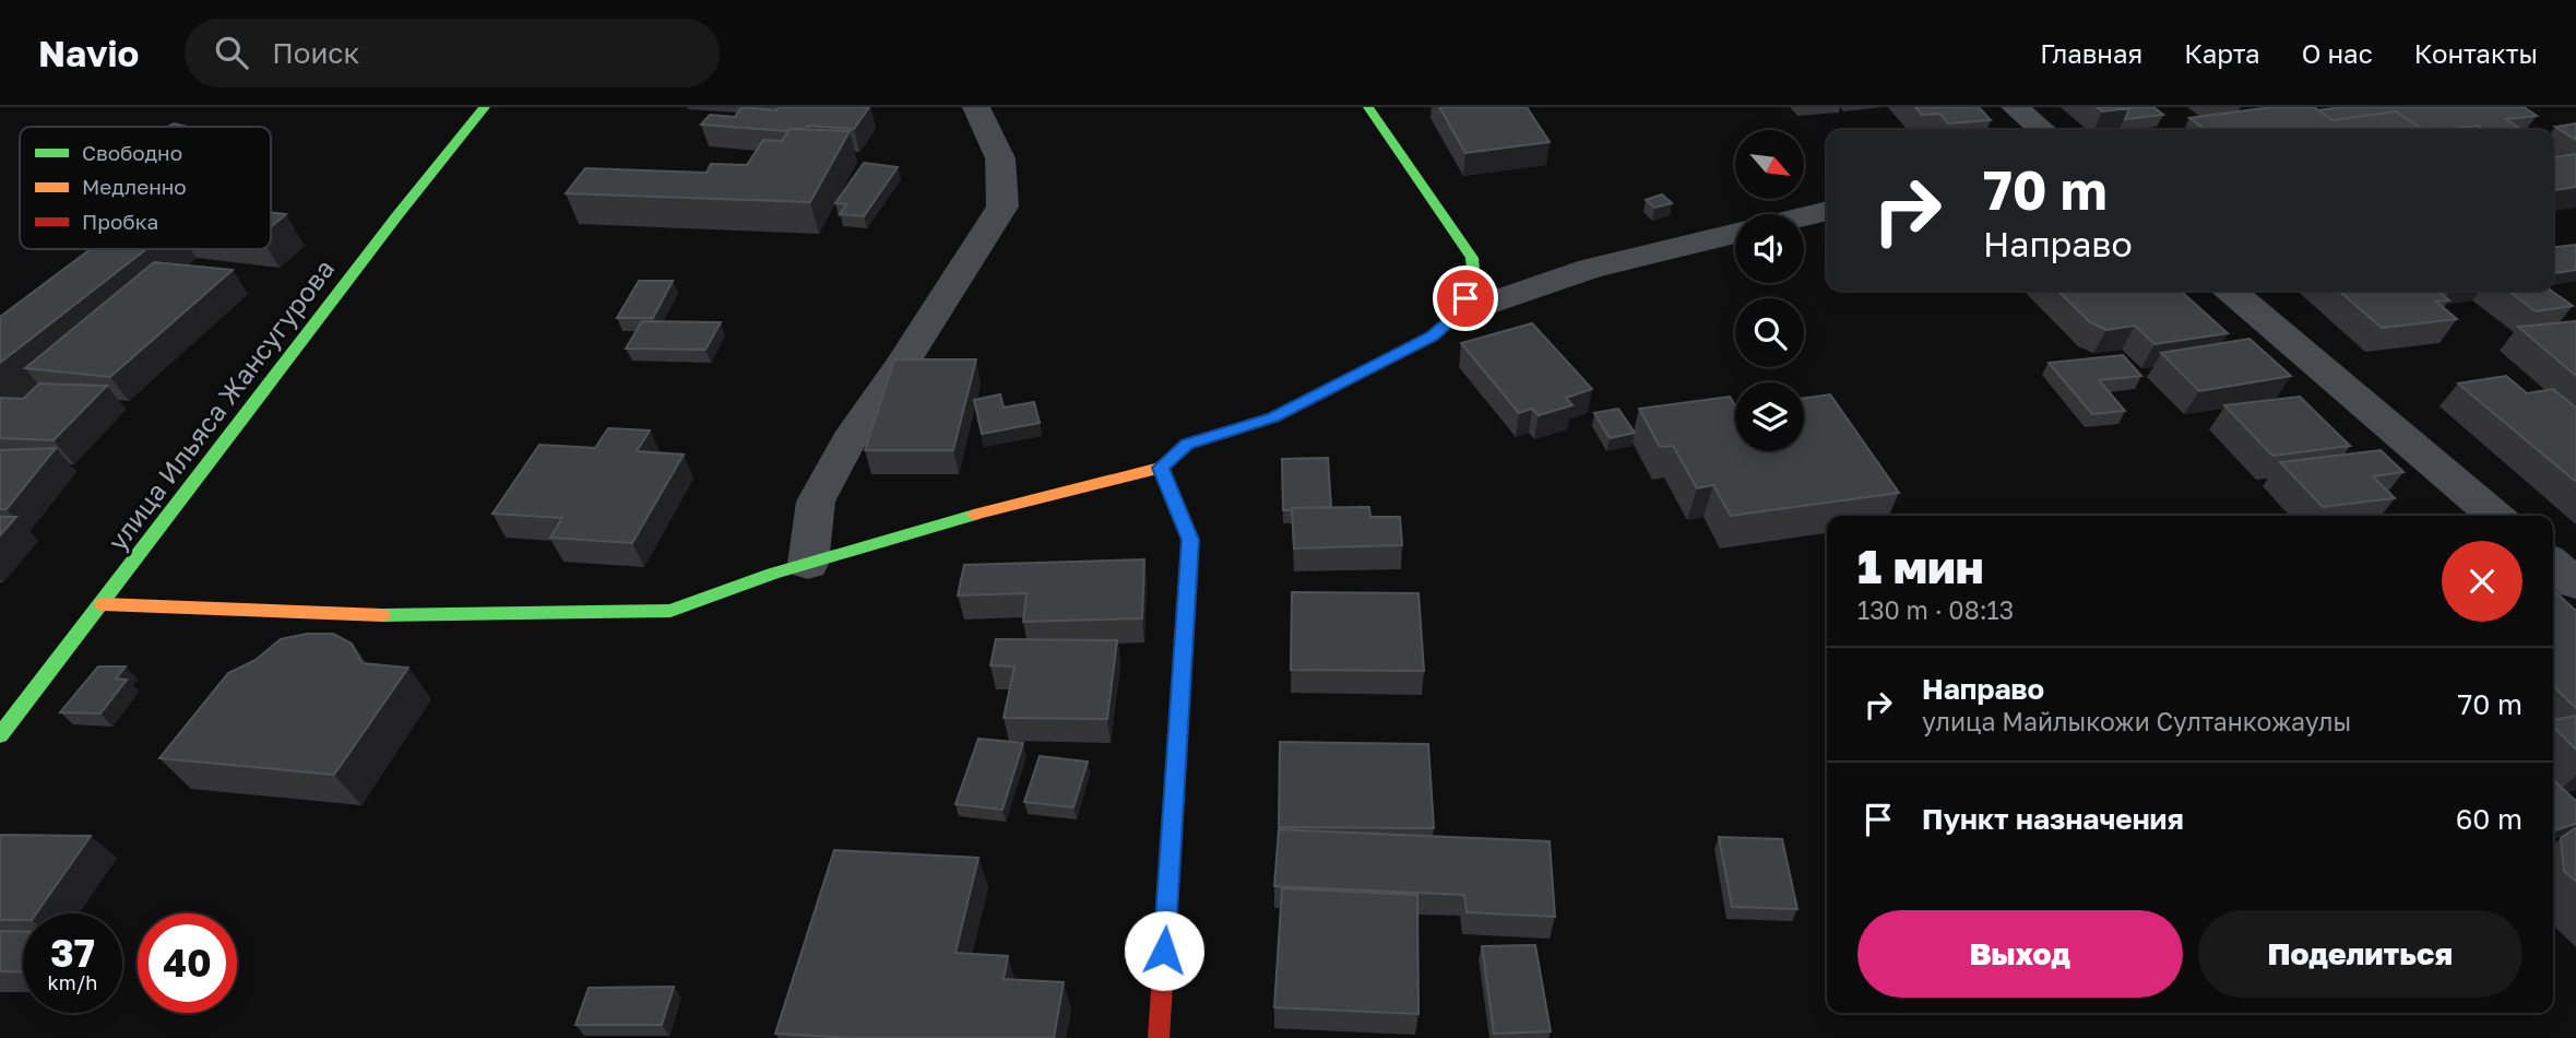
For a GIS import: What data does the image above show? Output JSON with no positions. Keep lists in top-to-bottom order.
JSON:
{
  "streets": {
    "street": ["улица Ильяса Жансугурова"]
  },
  "legend": ["Свободно", "Медленно", "Пробка"],
  "north": "bottom right",
  "page": {
    "header": "Navio",
    "search": "Поиск",
    "nav": [
      "Главная",
      "Карта",
      "О нас",
      "Контакты"
    ],
    "turn": ["70 m", "Направо"],
    "heading": ["1 мин", "130 m · 08:13"],
    "list": [
      {
        "name": "Направо",
        "note": "улица Майлыкожи Султанкожаулы",
        "value": "70 m"
      },
      {
        "name": "Пункт назначения",
        "value": "60 m"
      }
    ],
    "buttons": ["Выход", "Поделиться"],
    "speed": "37 km/h",
    "limit": "40"
  }
}
